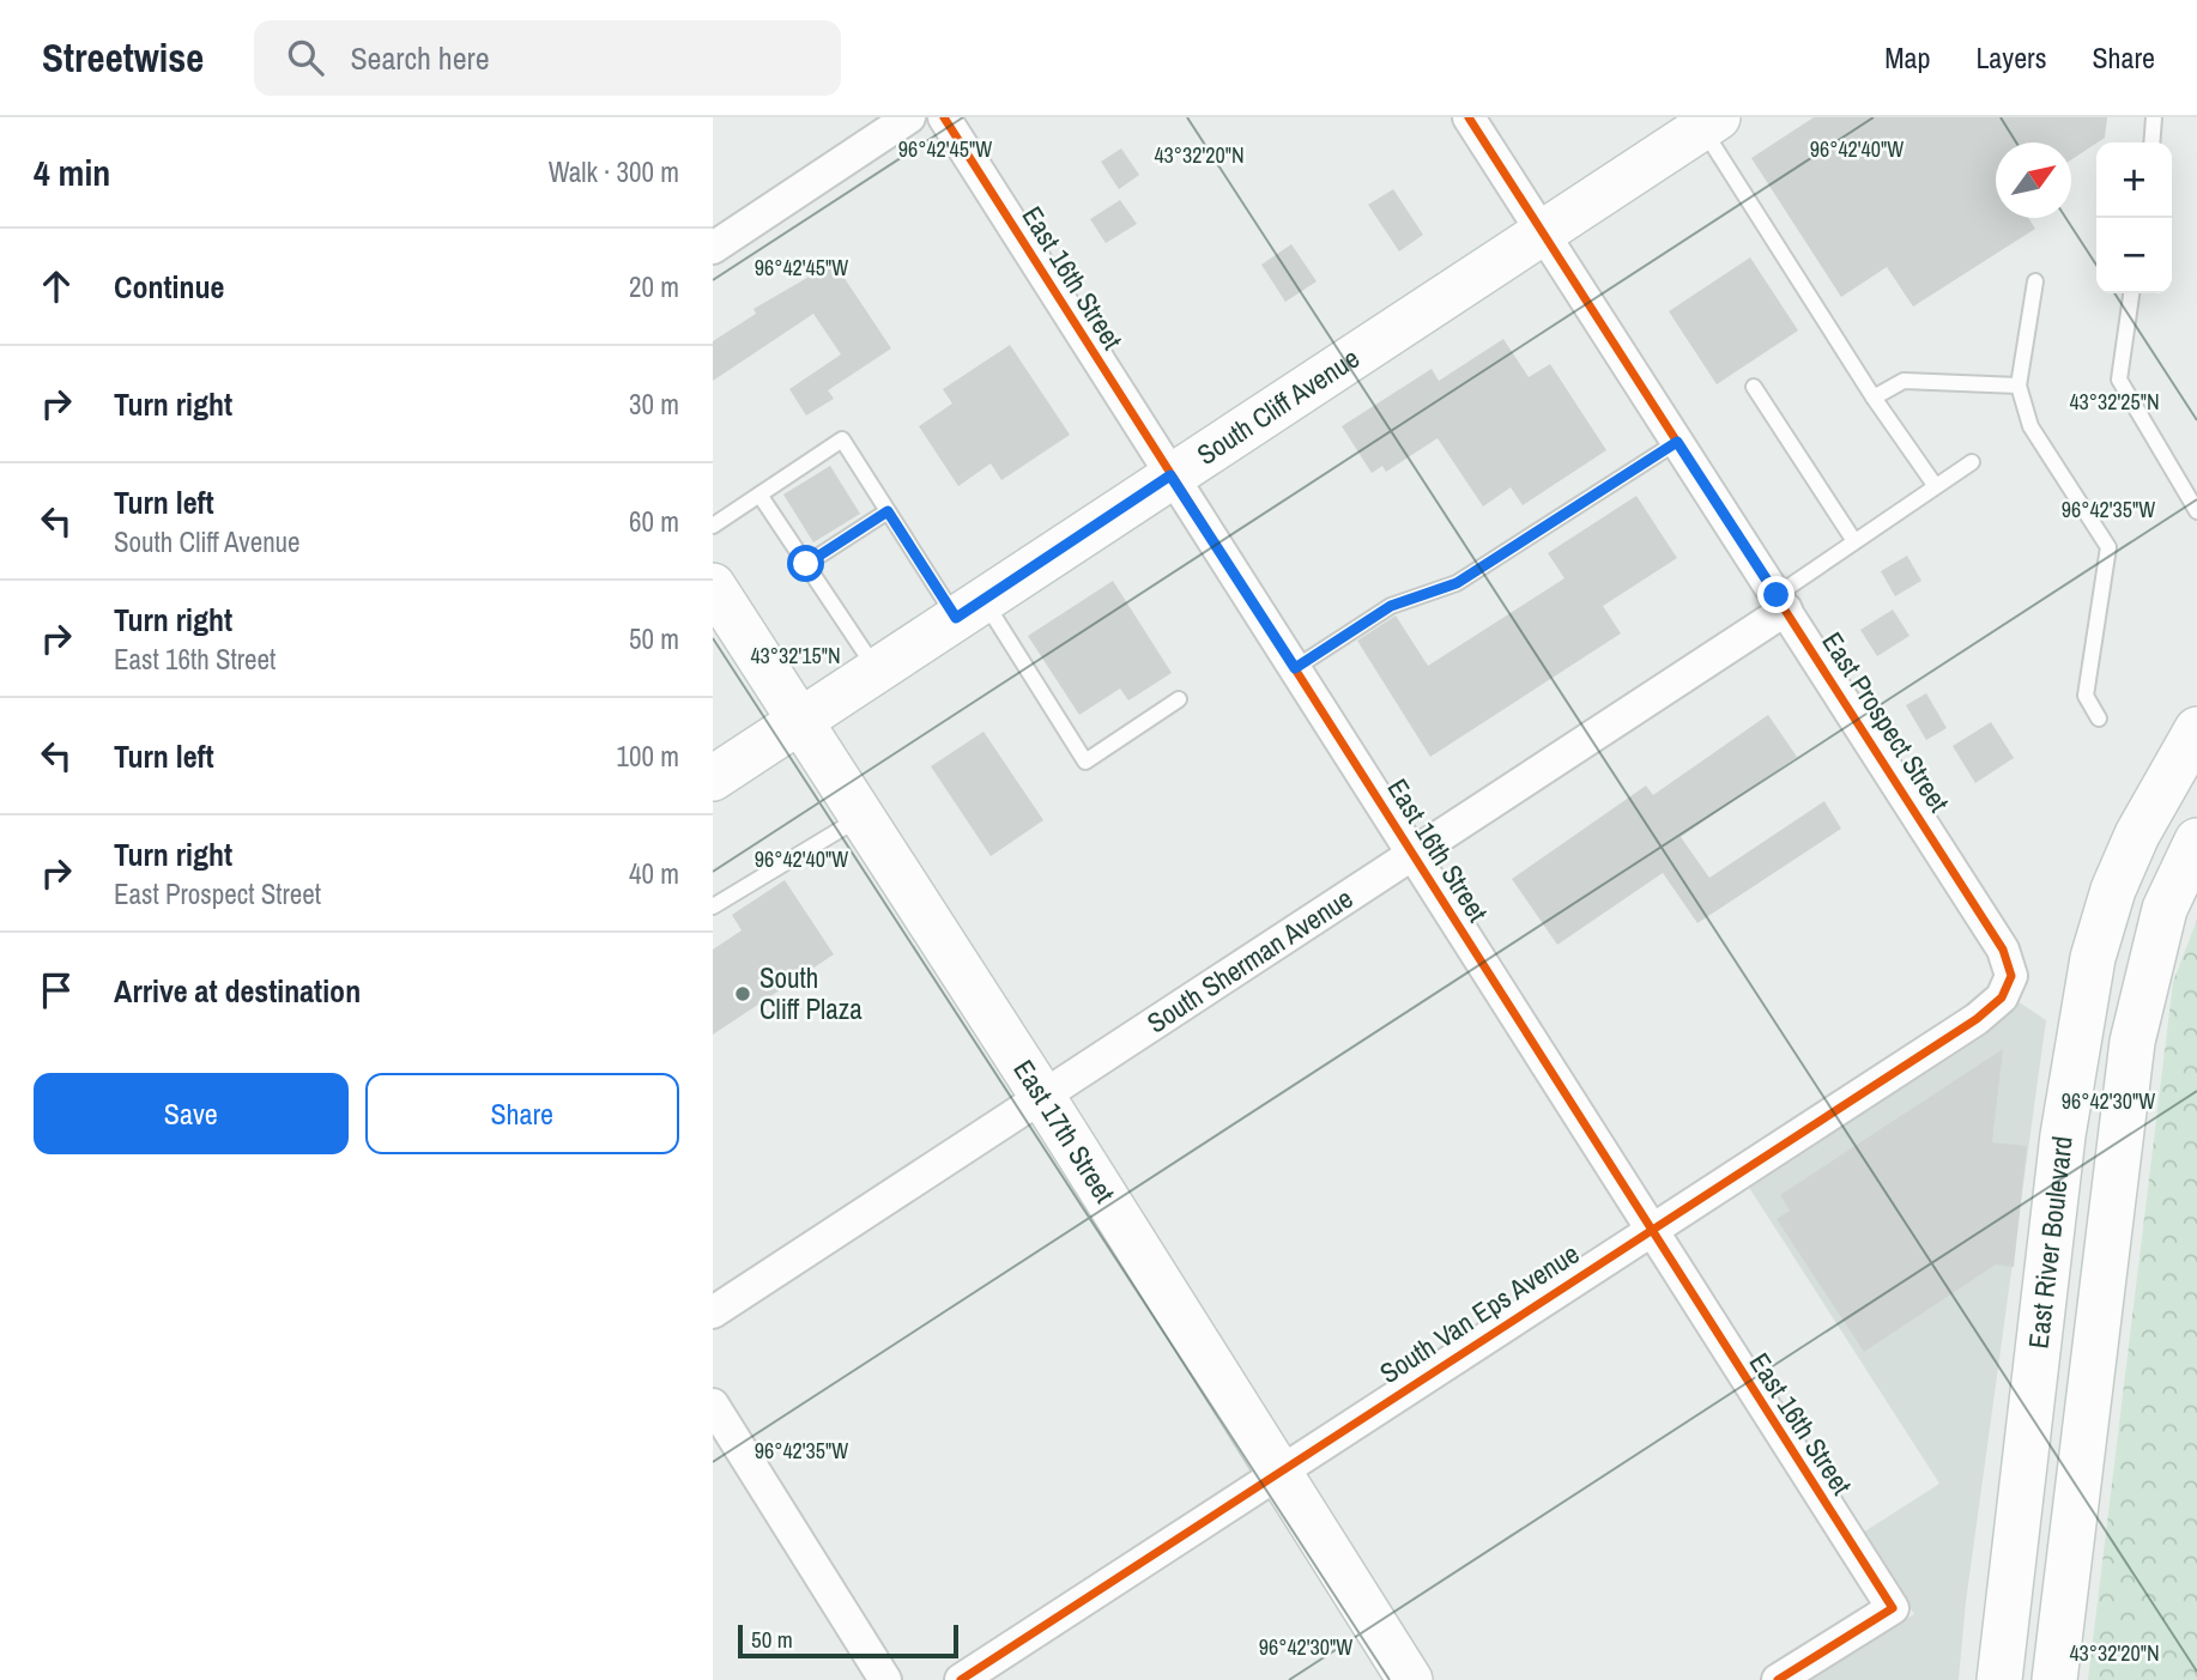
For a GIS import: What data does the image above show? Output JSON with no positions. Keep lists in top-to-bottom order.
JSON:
{
  "streets": {
    "main road": ["South Cliff Avenue", "East 17th Street", "East River Boulevard"],
    "street": [
      "East 16th Street",
      "East Prospect Street",
      "South Sherman Avenue",
      "South Van Eps Avenue"
    ]
  },
  "crossings": [
    ["East 16th Street", "South Cliff Avenue"],
    ["East 16th Street", "South Sherman Avenue"],
    ["East 16th Street", "South Van Eps Avenue"],
    ["South Cliff Avenue", "East Prospect Street"],
    ["South Cliff Avenue", "East 17th Street"],
    ["East Prospect Street", "South Sherman Avenue"],
    ["East Prospect Street", "South Van Eps Avenue"],
    ["South Sherman Avenue", "East 17th Street"],
    ["East 17th Street", "South Van Eps Avenue"]
  ],
  "places": ["South Cliff Plaza"],
  "scale_bar": "50 m",
  "north": "top right",
  "page": {
    "header": "Streetwise",
    "search": "Search here",
    "nav": ["Map", "Layers", "Share"],
    "heading": ["4 min", "Walk · 300 m"],
    "map_buttons": ["+", "−"],
    "list": [
      ["Continue", "20 m"],
      ["Turn right", "30 m"],
      ["Turn left", "South Cliff Avenue", "60 m"],
      ["Turn right", "East 16th Street", "50 m"],
      ["Turn left", "100 m"],
      ["Turn right", "East Prospect Street", "40 m"],
      "Arrive at destination"
    ],
    "buttons": ["Save", "Share"],
    "scale": "50 m"
  },
  "coordinates": [
    "96°42'45\"W",
    "96°42'40\"W",
    "43°32'20\"N",
    "43°32'25\"N",
    "96°42'35\"W",
    "43°32'15\"N",
    "96°42'30\"W"
  ]
}
